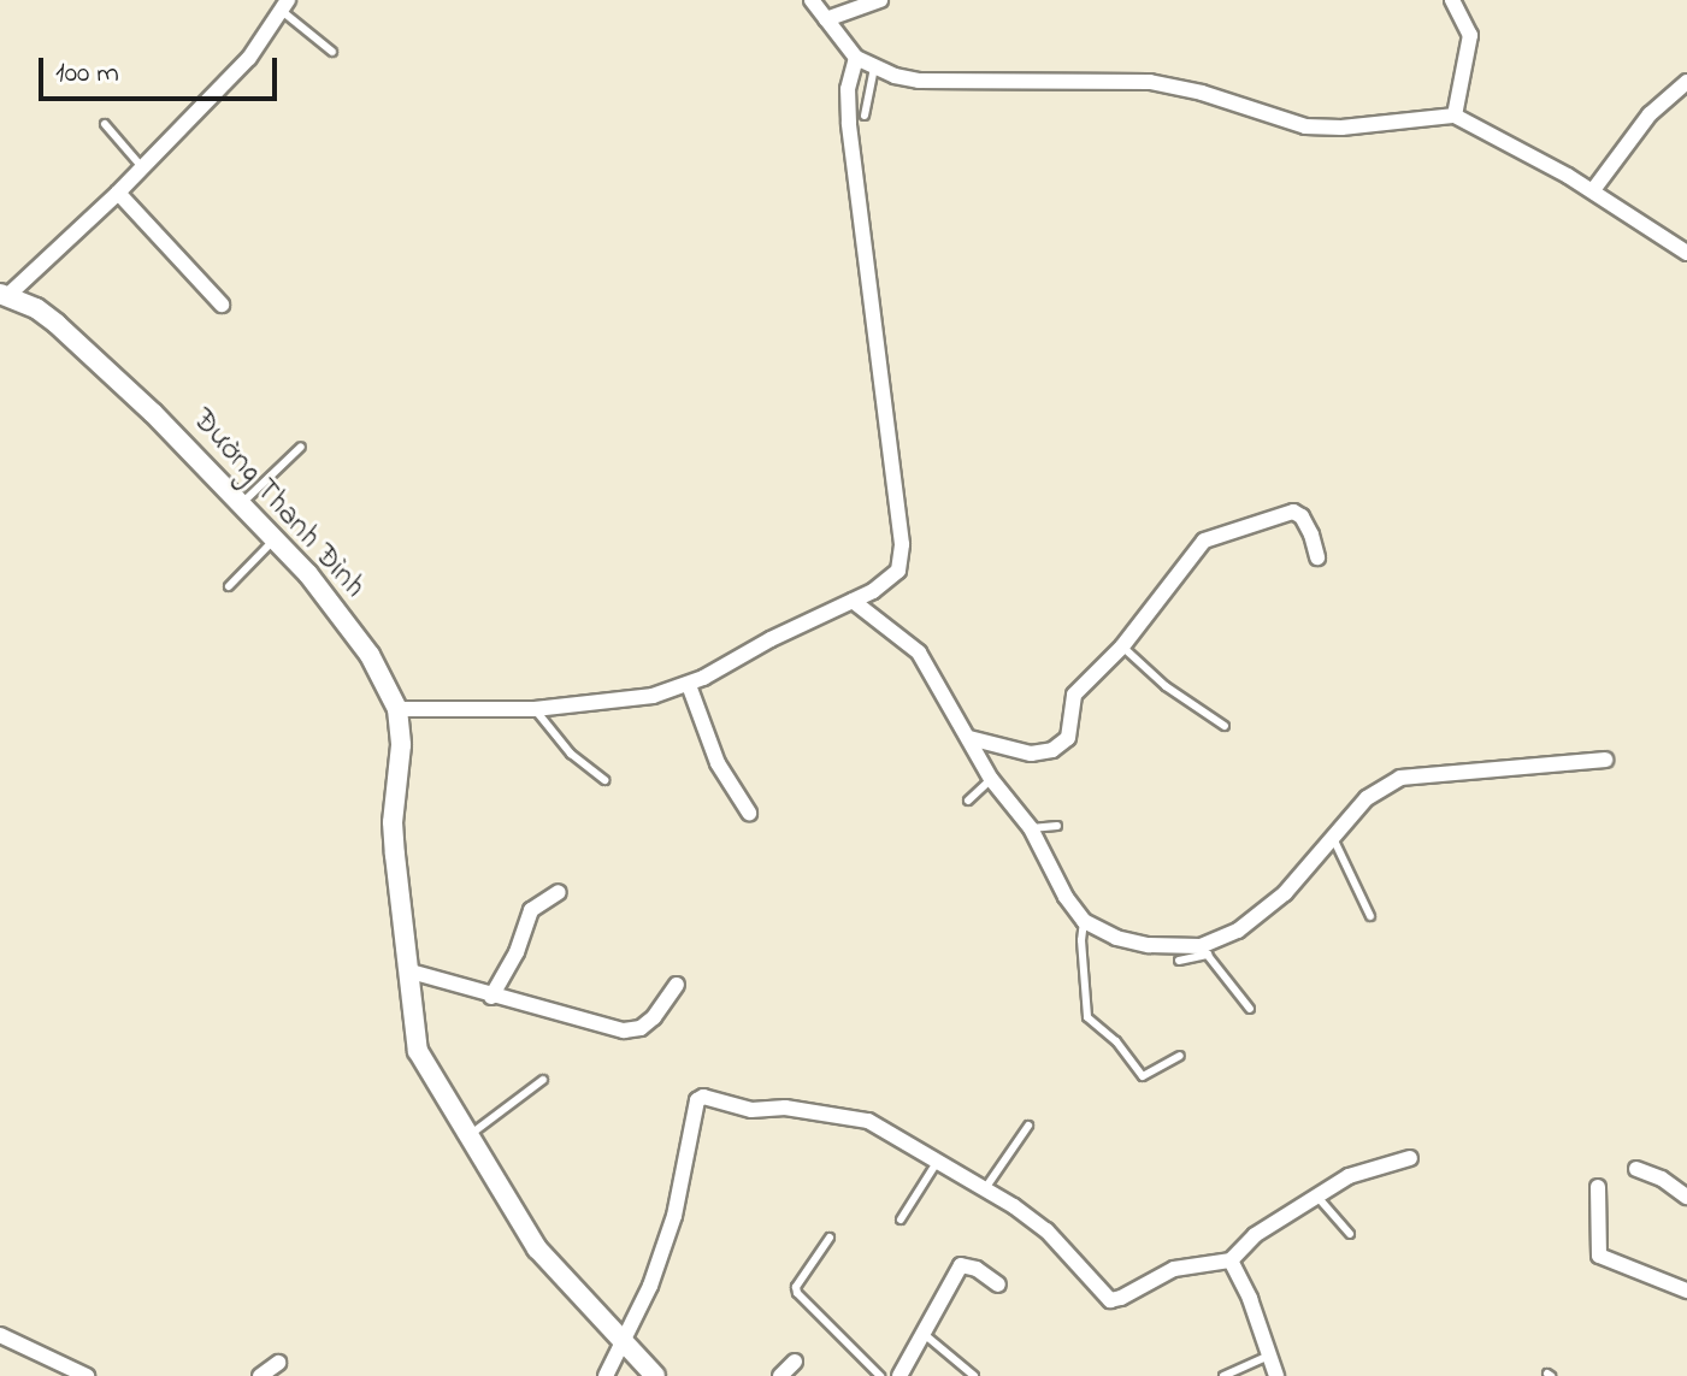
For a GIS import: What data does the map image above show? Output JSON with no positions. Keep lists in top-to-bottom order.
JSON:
{
  "streets": {
    "street": ["Đường Thanh Đình"]
  },
  "scale_bar": "100 m"
}
